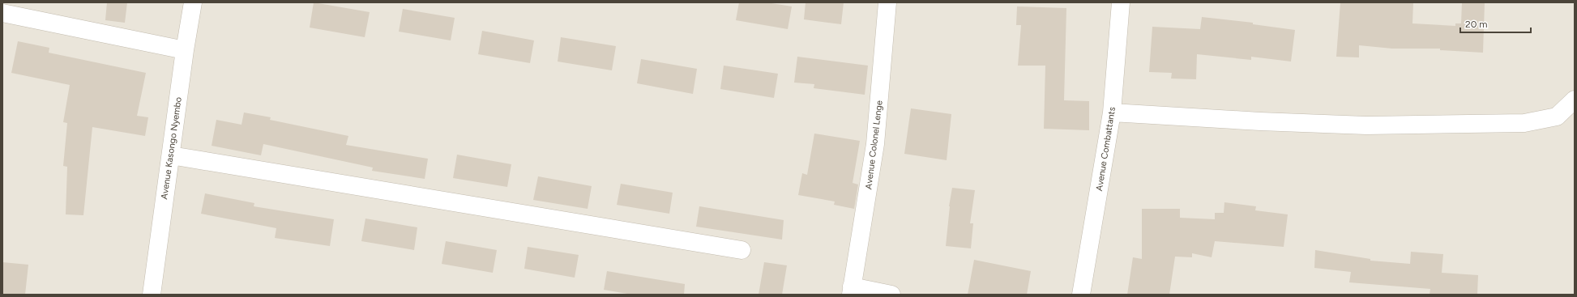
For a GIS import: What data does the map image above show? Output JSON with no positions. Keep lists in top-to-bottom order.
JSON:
{
  "streets": {
    "street": ["Avenue Colonel Lenge", "Avenue Kasongo Nyembo", "Avenue Combattants"]
  },
  "scale_bar": "20 m"
}
